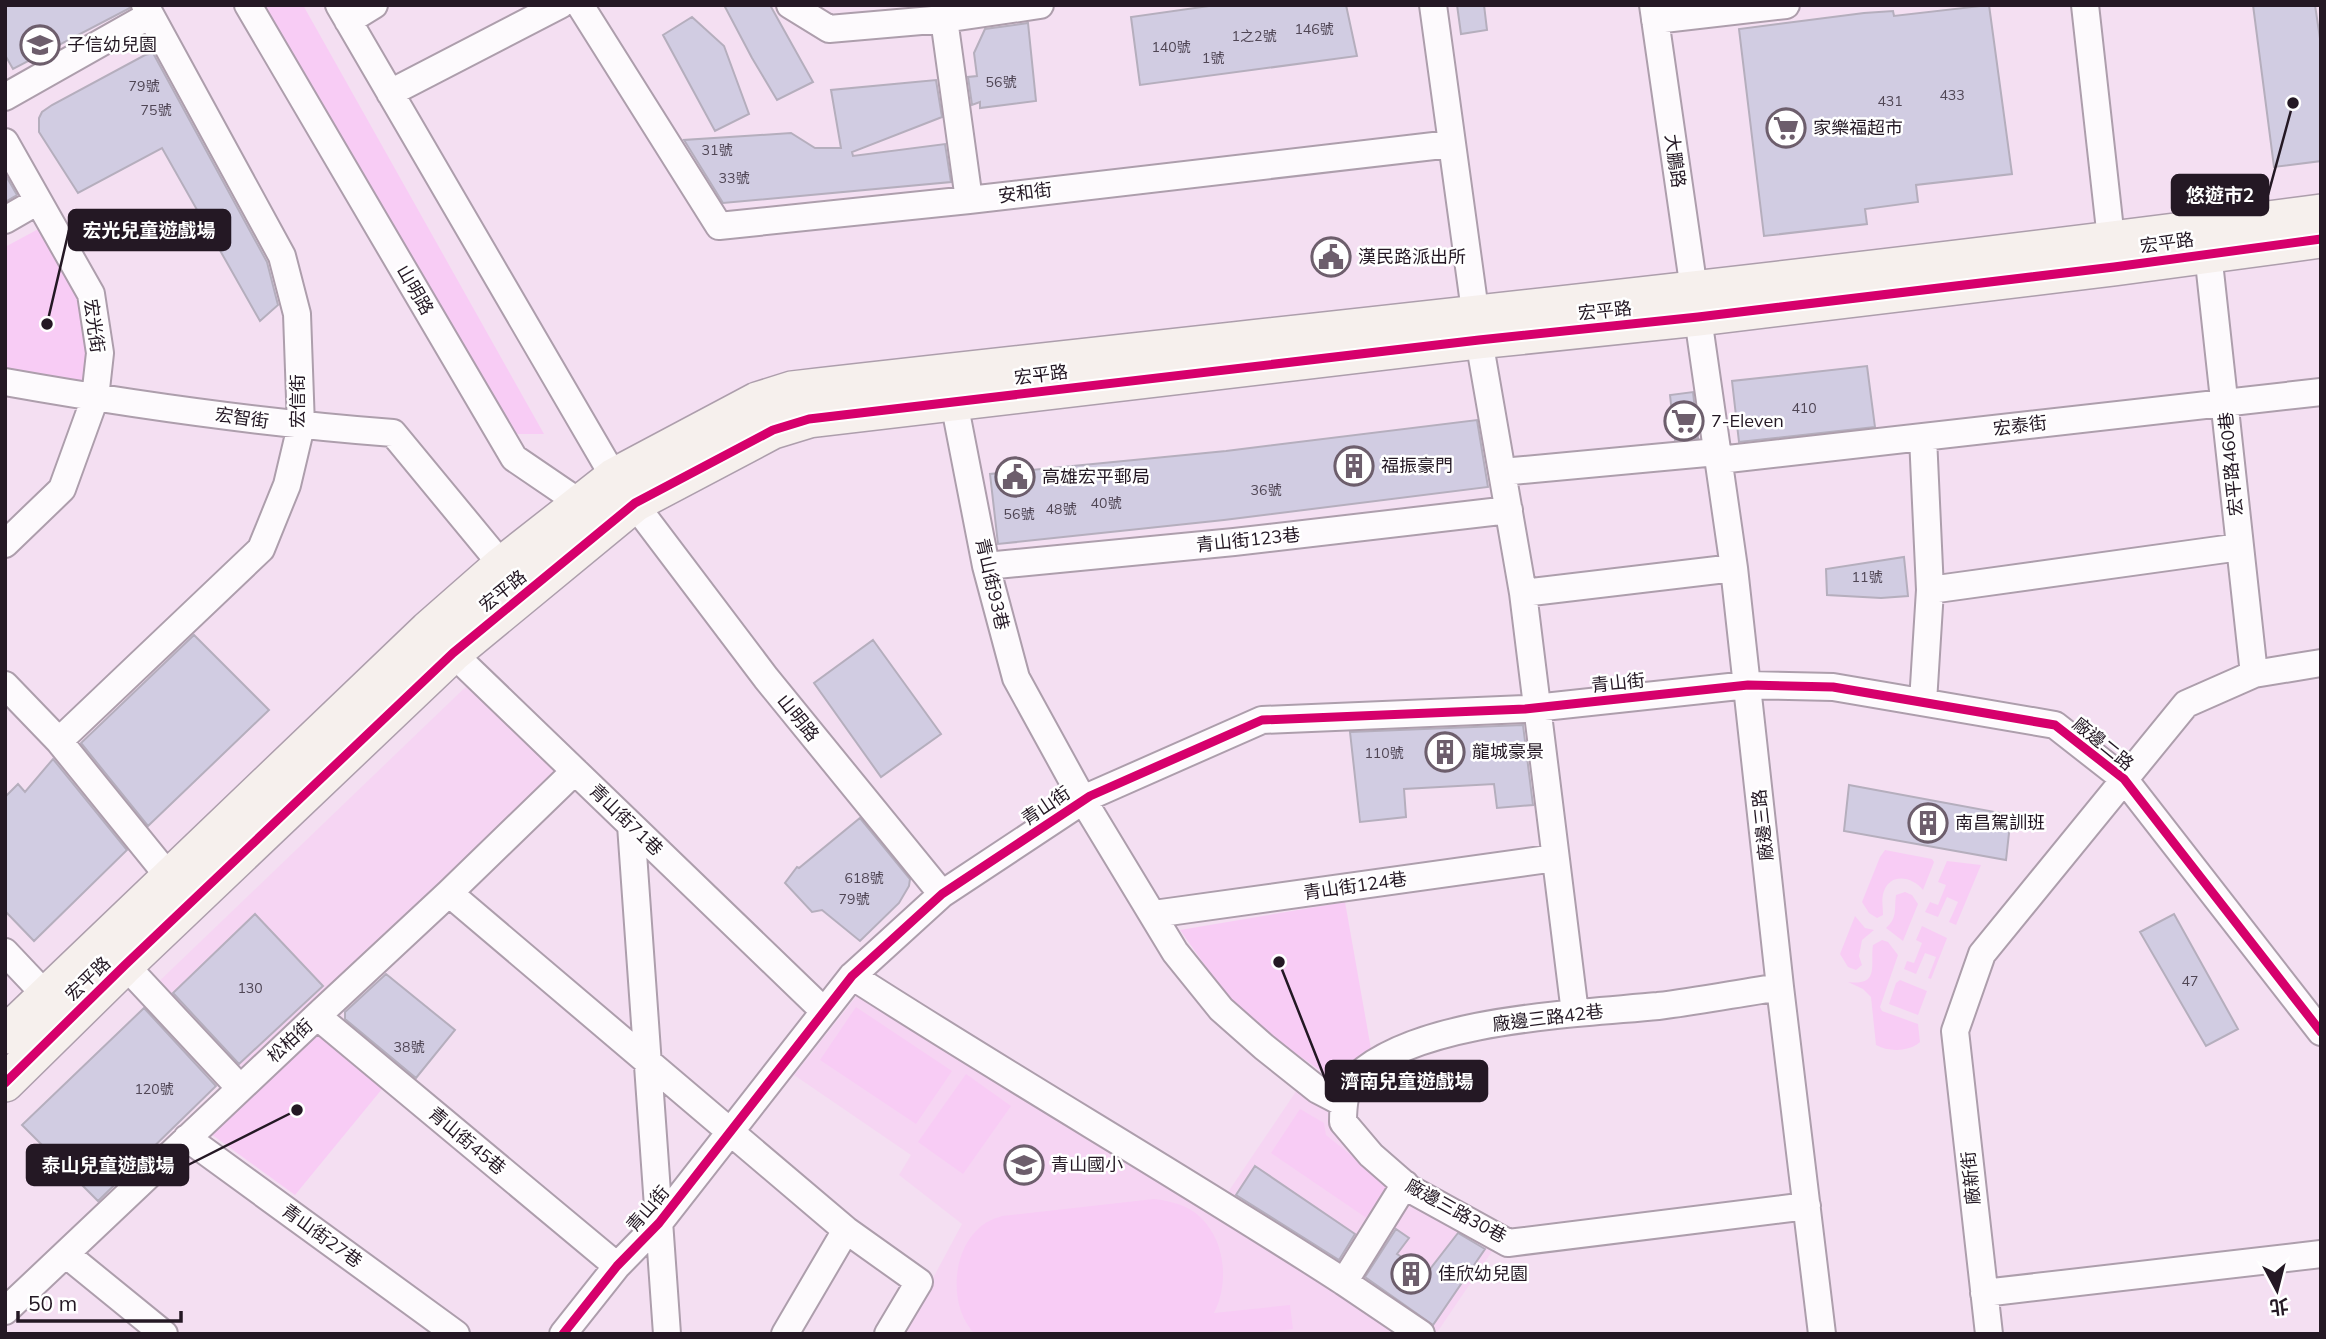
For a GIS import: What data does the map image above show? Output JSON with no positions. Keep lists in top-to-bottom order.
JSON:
{
  "streets": {
    "street": [
      "大鵬路",
      "安和街",
      "宏平路",
      "山明路",
      "宏光街",
      "宏信街",
      "宏智街",
      "宏泰街",
      "宏平路460巷",
      "青山街123巷",
      "青山街93巷",
      "青山街",
      "廠邊二路",
      "青山街71巷",
      "廠邊三路",
      "青山街124巷",
      "廠邊三路42巷",
      "松柏街",
      "青山街45巷",
      "廠新街",
      "廠邊三路30巷",
      "青山街27巷"
    ]
  },
  "crossings": [
    ["大鵬路", "宏平路"],
    ["大鵬路", "廠邊三路"],
    ["宏平路", "山明路"],
    ["宏平路", "宏智街"],
    ["宏平路", "宏平路460巷"],
    ["宏平路", "青山街93巷"],
    ["宏平路", "青山街71巷"],
    ["宏平路", "廠邊三路"],
    ["山明路", "青山街"],
    ["宏光街", "宏智街"],
    ["宏信街", "宏智街"],
    ["宏泰街", "宏平路460巷"],
    ["宏泰街", "廠邊三路"],
    ["宏平路460巷", "廠新街"],
    ["青山街123巷", "青山街93巷"],
    ["青山街93巷", "青山街"],
    ["青山街", "廠邊二路"],
    ["青山街", "青山街71巷"],
    ["青山街", "廠邊三路"],
    ["青山街", "青山街45巷"],
    ["廠邊二路", "廠邊三路"],
    ["廠邊二路", "廠新街"],
    ["青山街71巷", "松柏街"],
    ["廠邊三路", "廠邊三路42巷"],
    ["廠邊三路", "廠邊三路30巷"],
    ["廠邊三路42巷", "廠邊三路30巷"],
    ["松柏街", "青山街45巷"],
    ["松柏街", "青山街27巷"]
  ],
  "places": {
    "school or university": ["子信幼兒園", "青山國小"],
    "other": [
      "悠遊市2",
      "宏光兒童遊戲場",
      "濟南兒童遊戲場",
      "泰山兒童遊戲場"
    ],
    "supermarket": ["家樂福超市", "7-Eleven"],
    "public building": ["漢民路派出所", "高雄宏平郵局"],
    "building": [
      "福振豪門",
      "龍城豪景",
      "南昌駕訓班",
      "佳欣幼兒園"
    ]
  },
  "house_numbers": [
    "146號",
    "1之2號",
    "140號",
    "1號",
    "56號",
    "79號",
    "433",
    "431",
    "75號",
    "31號",
    "33號",
    "410",
    "36號",
    "40號",
    "48號",
    "56號",
    "11號",
    "110號",
    "618號",
    "79號",
    "47",
    "130",
    "38號",
    "120號"
  ],
  "scale_bar": "50 m",
  "north": "bottom"
}
